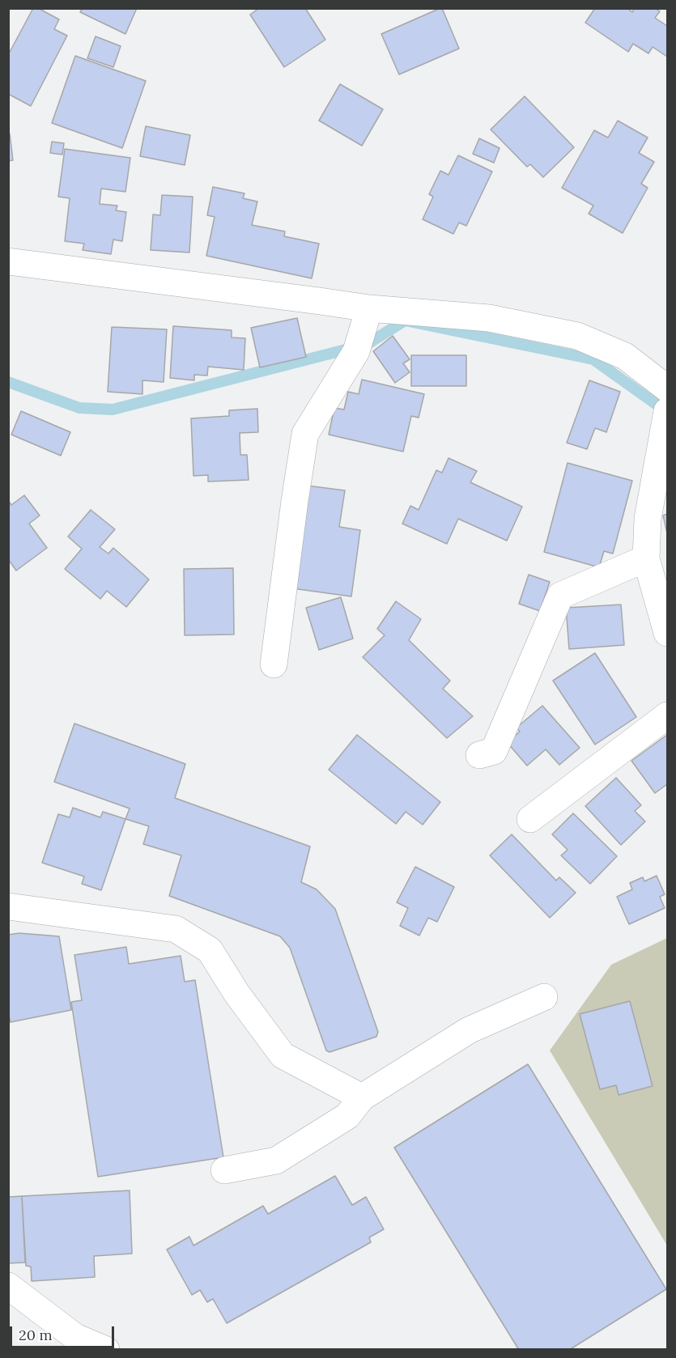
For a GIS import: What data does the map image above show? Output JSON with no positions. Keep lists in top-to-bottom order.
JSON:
{
  "scale_bar": "20 m"
}
